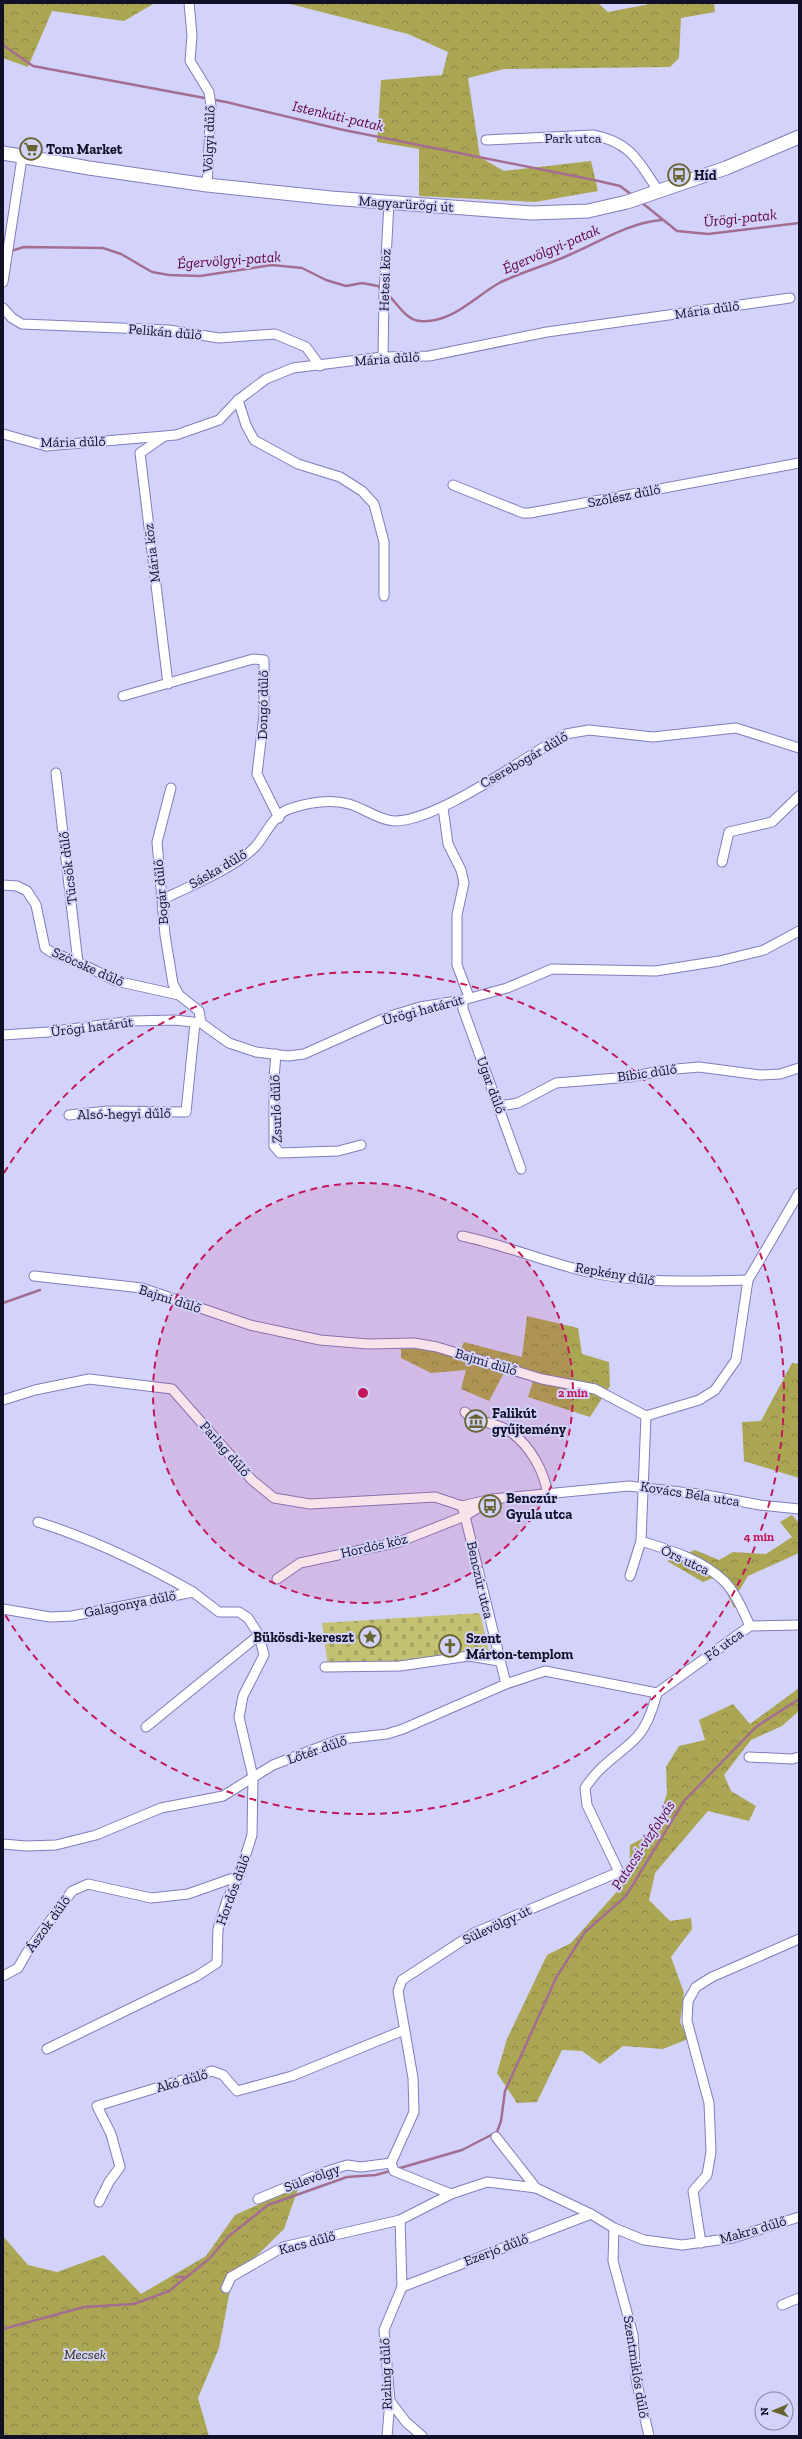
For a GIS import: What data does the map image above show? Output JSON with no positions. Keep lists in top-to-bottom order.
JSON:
{
  "streets": {
    "main road": ["Magyarürögi út"],
    "street": [
      "Park utca",
      "Völgyi dűlő",
      "Hetesi köz",
      "Mária dűlő",
      "Pelikán dűlő",
      "Szőlész dűlő",
      "Mária köz",
      "Dongó dűlő",
      "Cserebogár dűlő",
      "Tücsök dűlő",
      "Sáska dűlő",
      "Bogár dűlő",
      "Szöcske dűlő",
      "Ürögi határút",
      "Bíbic dűlő",
      "Ugar dűlő",
      "Zsurló dűlő",
      "Alsó-hegyi dűlő",
      "Repkény dűlő",
      "Bajmi dűlő",
      "Parlag dűlő",
      "Kovács Béla utca",
      "Hordós köz",
      "Örs utca",
      "Benczúr utca",
      "Galagonya dűlő",
      "Fő utca",
      "Lőtér dűlő",
      "Hordós dűlő",
      "Ászok dűlő",
      "Sülevölgy út",
      "Akó dűlő",
      "Sülevölgy",
      "Makra dűlő",
      "Kacs dűlő",
      "Ezerjó dűlő",
      "Szentmiklós dűlő",
      "Rizling dűlő"
    ]
  },
  "crossings": [
    ["Park utca", "Magyarürögi út"],
    ["Völgyi dűlő", "Magyarürögi út"],
    ["Magyarürögi út", "Hetesi köz"],
    ["Hetesi köz", "Mária dűlő"],
    ["Mária dűlő", "Pelikán dűlő"],
    ["Mária dűlő", "Mária köz"],
    ["Mária köz", "Dongó dűlő"],
    ["Dongó dűlő", "Sáska dűlő"],
    ["Cserebogár dűlő", "Sáska dűlő"],
    ["Cserebogár dűlő", "Ugar dűlő"],
    ["Tücsök dűlő", "Szöcske dűlő"],
    ["Sáska dűlő", "Bogár dűlő"],
    ["Sáska dűlő", "Ugar dűlő"],
    ["Bogár dűlő", "Szöcske dűlő"],
    ["Szöcske dűlő", "Ürögi határút"],
    ["Szöcske dűlő", "Alsó-hegyi dűlő"],
    ["Ürögi határút", "Ugar dűlő"],
    ["Ürögi határút", "Zsurló dűlő"],
    ["Ürögi határút", "Alsó-hegyi dűlő"],
    ["Bíbic dűlő", "Ugar dűlő"],
    ["Parlag dűlő", "Kovács Béla utca"],
    ["Parlag dűlő", "Benczúr utca"],
    ["Kovács Béla utca", "Hordós köz"],
    ["Kovács Béla utca", "Benczúr utca"],
    ["Hordós köz", "Benczúr utca"],
    ["Örs utca", "Fő utca"],
    ["Benczúr utca", "Lőtér dűlő"],
    ["Galagonya dűlő", "Hordós dűlő"],
    ["Fő utca", "Lőtér dűlő"],
    ["Fő utca", "Sülevölgy út"],
    ["Lőtér dűlő", "Hordós dűlő"],
    ["Lőtér dűlő", "Sülevölgy út"],
    ["Hordós dűlő", "Ászok dűlő"],
    ["Sülevölgy út", "Akó dűlő"],
    ["Sülevölgy út", "Sülevölgy"],
    ["Makra dűlő", "Szentmiklós dűlő"],
    ["Kacs dűlő", "Rizling dűlő"],
    ["Ezerjó dűlő", "Rizling dűlő"]
  ],
  "water": [
    "Istenkúti-patak",
    "Ürögi-patak",
    "Égervölgyi-patak",
    "Patacsi-vízfolyás"
  ],
  "parks": ["Mecsek"],
  "places": {
    "supermarket": ["Tom Market"],
    "bus stop": ["Híd", "Benczúr Gyula utca"],
    "museum": ["Falikút gyűjtemény"],
    "place": ["Bükösdi-kereszt"],
    "church": ["Szent Márton-templom"]
  },
  "north": "left",
  "rings": ["2 min", "4 min"]
}
